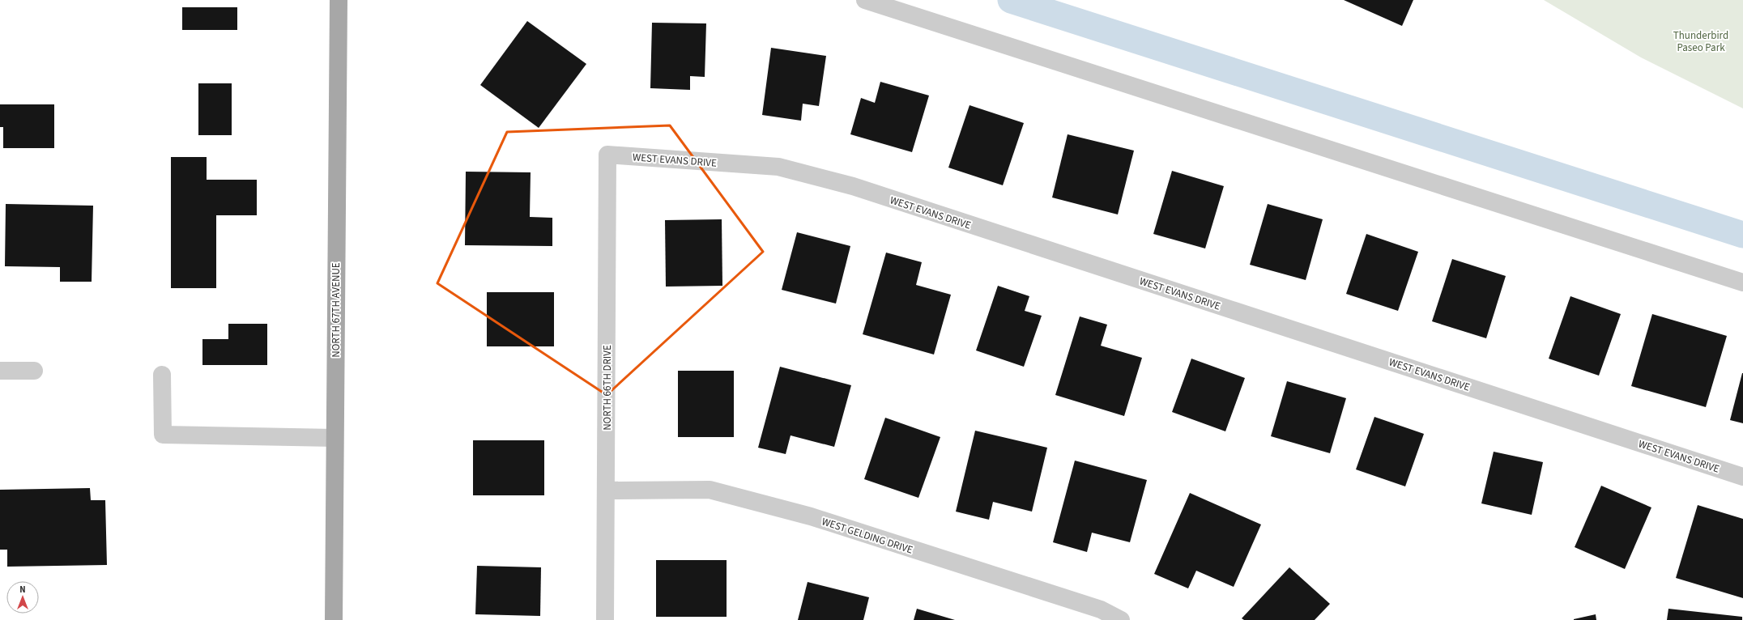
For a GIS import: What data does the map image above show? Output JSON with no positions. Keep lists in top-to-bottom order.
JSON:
{
  "streets": {
    "main road": ["NORTH 67TH AVENUE"],
    "street": ["WEST EVANS DRIVE", "NORTH 66TH DRIVE", "WEST GELDING DRIVE"]
  },
  "crossings": [
    ["WEST EVANS DRIVE", "NORTH 66TH DRIVE"],
    ["NORTH 66TH DRIVE", "WEST GELDING DRIVE"]
  ],
  "parks": ["Thunderbird Paseo Park"],
  "north": "top"
}
